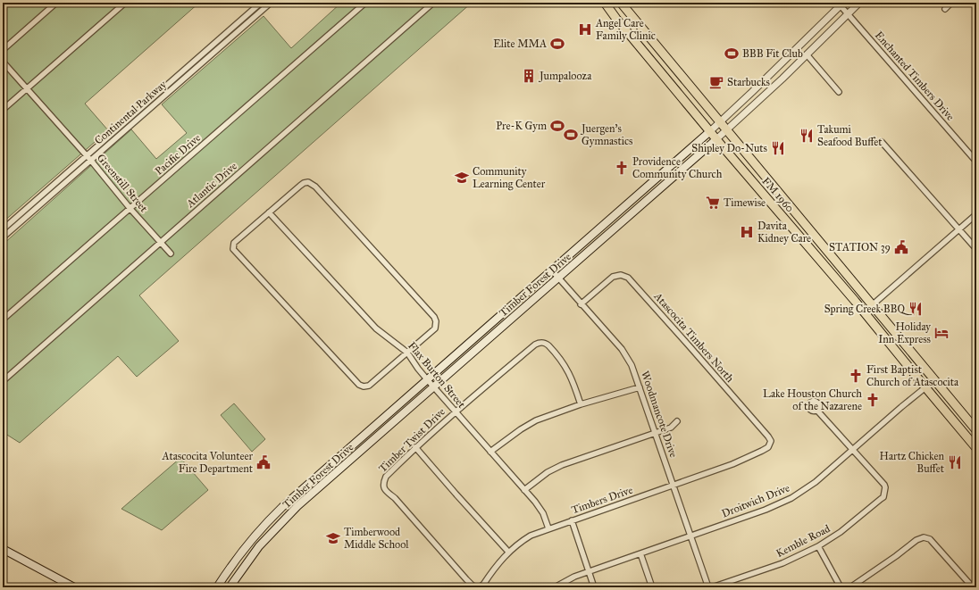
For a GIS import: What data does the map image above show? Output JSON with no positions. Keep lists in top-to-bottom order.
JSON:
{
  "streets": {
    "main road": ["FM 1960", "Timber Forest Drive"],
    "street": [
      "Enchanted Timbers Drive",
      "Continental Parkway",
      "Pacific Drive",
      "Greenstill Street",
      "Atlantic Drive",
      "Atascocita Timbers North",
      "Flax Burton Street",
      "Woodmancote Drive",
      "Timber Twist Drive",
      "Timbers Drive",
      "Droitwich Drive",
      "Kemble Road"
    ]
  },
  "crossings": [
    ["Enchanted Timbers Drive", "Timber Forest Drive"],
    ["Continental Parkway", "Greenstill Street"],
    ["Pacific Drive", "Greenstill Street"],
    ["Greenstill Street", "Atlantic Drive"],
    ["FM 1960", "Timber Forest Drive"],
    ["FM 1960", "Droitwich Drive"],
    ["Timber Forest Drive", "Flax Burton Street"],
    ["Timber Forest Drive", "Woodmancote Drive"],
    ["Atascocita Timbers North", "Woodmancote Drive"],
    ["Atascocita Timbers North", "Timbers Drive"],
    ["Flax Burton Street", "Timber Twist Drive"],
    ["Flax Burton Street", "Timbers Drive"],
    ["Woodmancote Drive", "Timbers Drive"],
    ["Woodmancote Drive", "Droitwich Drive"],
    ["Timber Twist Drive", "Timbers Drive"],
    ["Droitwich Drive", "Kemble Road"]
  ],
  "places": {
    "hospital": ["Angel Care Family Clinic", "Davita Kidney Care"],
    "sports": [
      "Elite MMA",
      "BBB Fit Club",
      "Pre-K Gym",
      "Juergen's Gymnastics"
    ],
    "building": ["Jumpalooza"],
    "cafe": ["Starbucks"],
    "restaurant": [
      "Takumi Seafood Buffet",
      "Shipley Do-Nuts",
      "Spring Creek BBQ",
      "Hartz Chicken Buffet"
    ],
    "church": ["Providence Community Church", "First Baptist Church of Atascocita", "Lake Houston Church of the Nazarene"],
    "school or university": ["Community Learning Center", "Timberwood Middle School"],
    "supermarket": ["Timewise"],
    "public building": ["STATION 39", "Atascocita Volunteer Fire Department"],
    "hotel": ["Holiday Inn Express"]
  }
}
